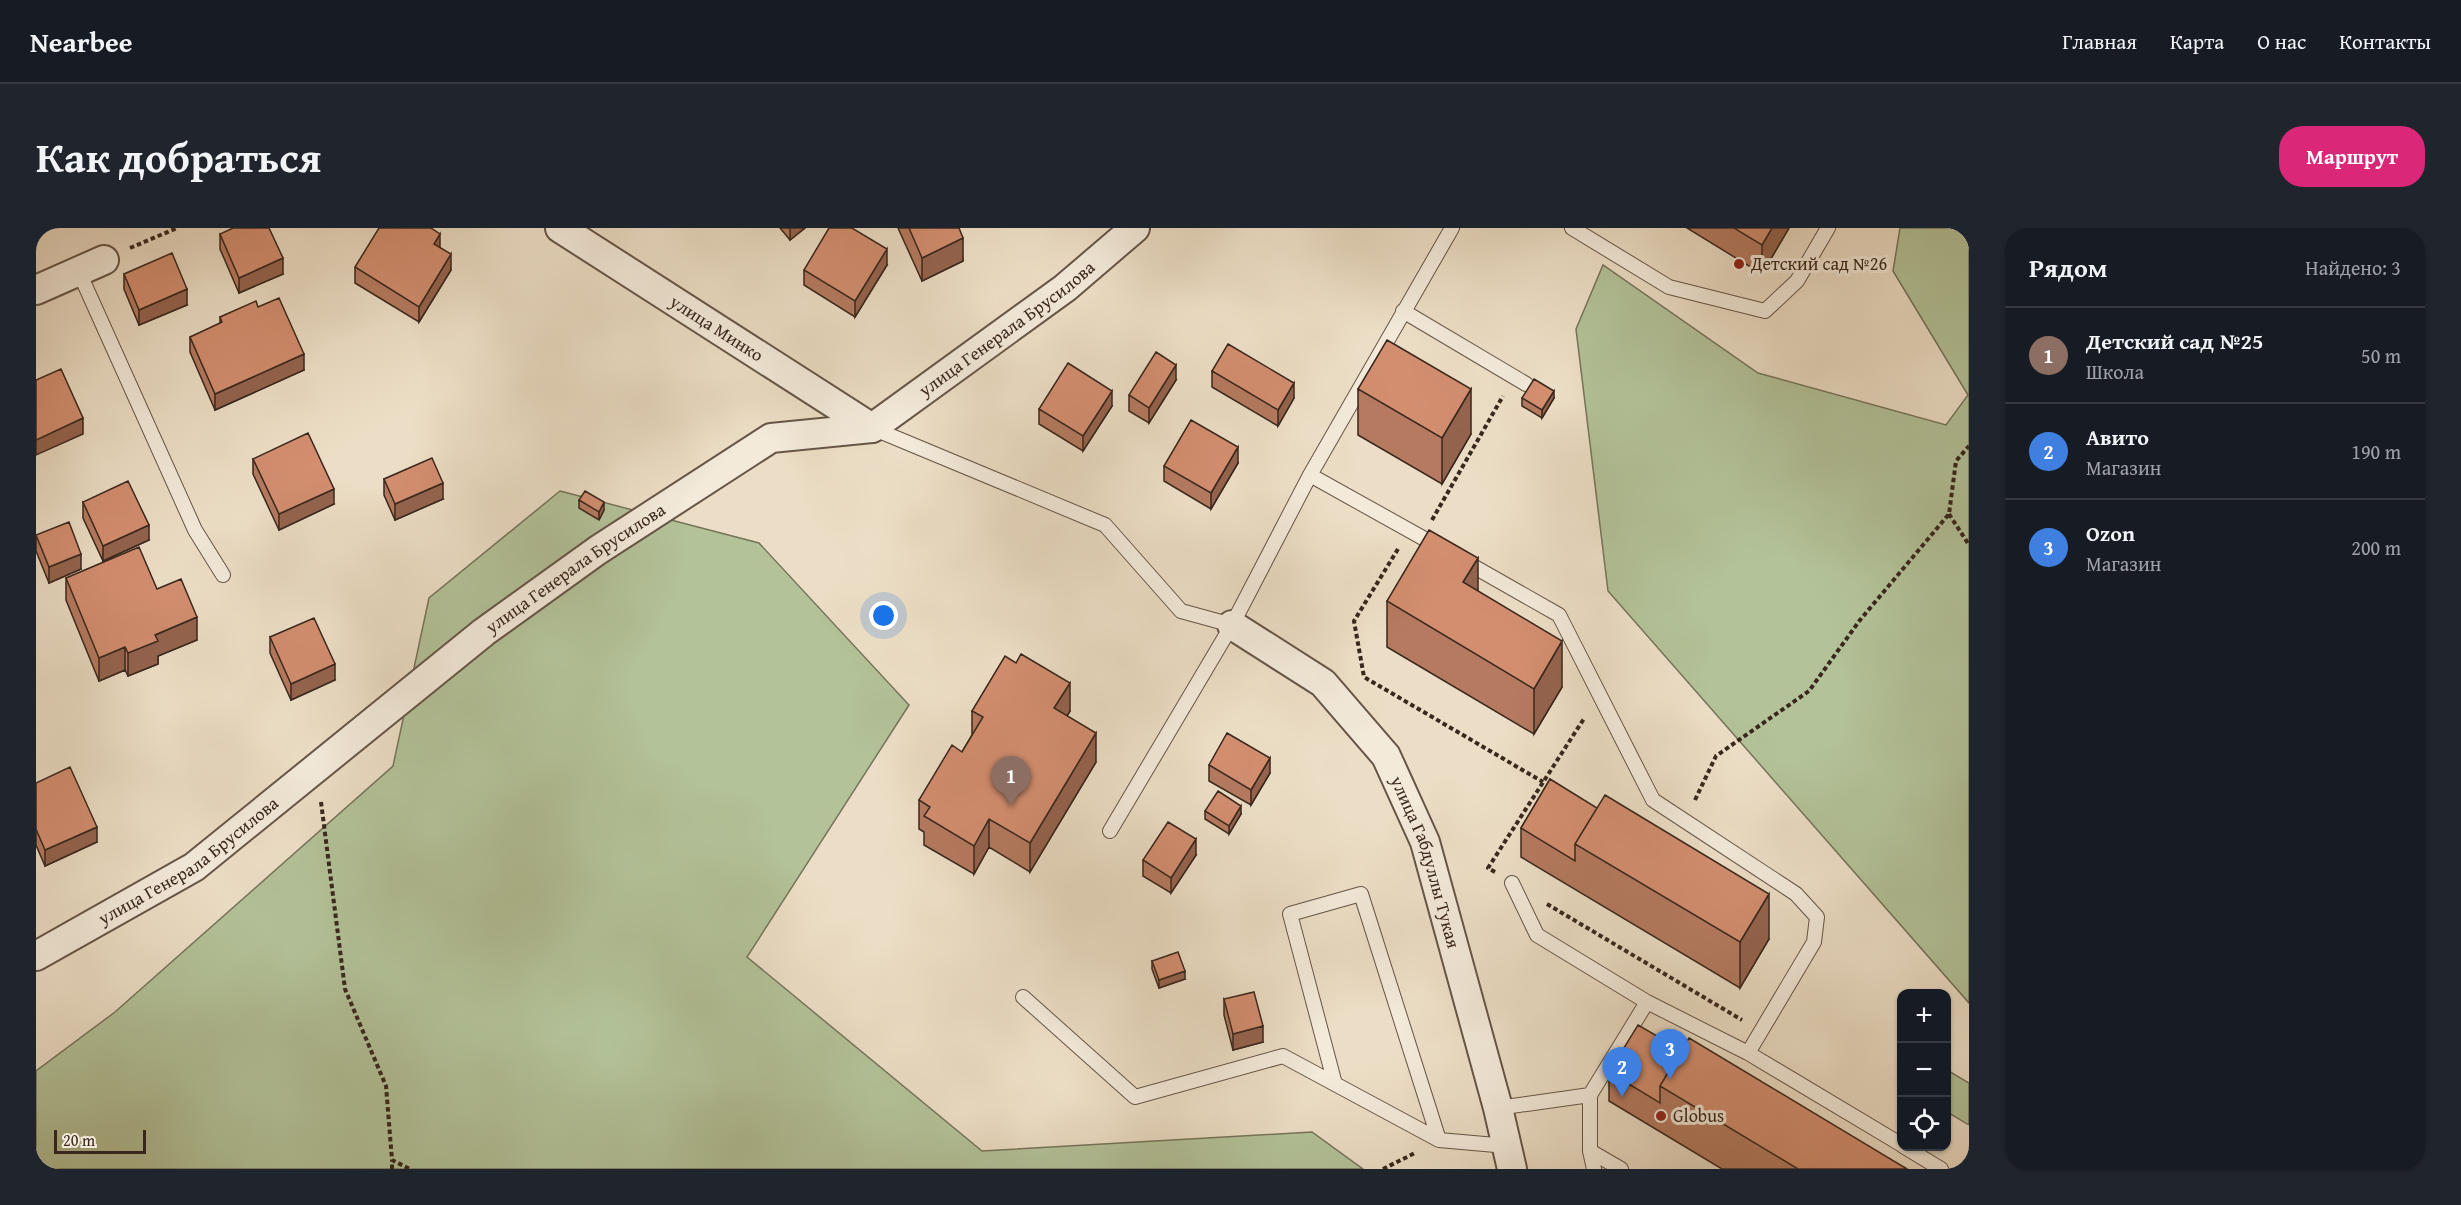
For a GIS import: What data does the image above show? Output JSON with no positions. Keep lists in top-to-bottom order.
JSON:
{
  "streets": {
    "street": ["улица Минко", "улица Генерала Брусилова", "улица Габдуллы Тукая"]
  },
  "crossings": [
    ["улица Минко", "улица Генерала Брусилова"]
  ],
  "places": ["Детский сад №26", "Globus"],
  "scale_bar": "20 m",
  "page": {
    "header": "Nearbee",
    "nav": [
      "Главная",
      "Карта",
      "О нас",
      "Контакты"
    ],
    "title": "Как добраться",
    "buttons": "Маршрут",
    "heading": ["Рядом", "Найдено: 3"],
    "list": [
      {
        "mark": "1",
        "name": "Детский сад №25",
        "note": "Школа",
        "value": "50 m"
      },
      {
        "mark": "2",
        "name": "Авито",
        "note": "Магазин",
        "value": "190 m"
      },
      {
        "mark": "3",
        "name": "Ozon",
        "note": "Магазин",
        "value": "200 m"
      }
    ],
    "pins": ["1", "3", "2"],
    "map_buttons": ["+", "−"],
    "scale": "20 m"
  }
}
